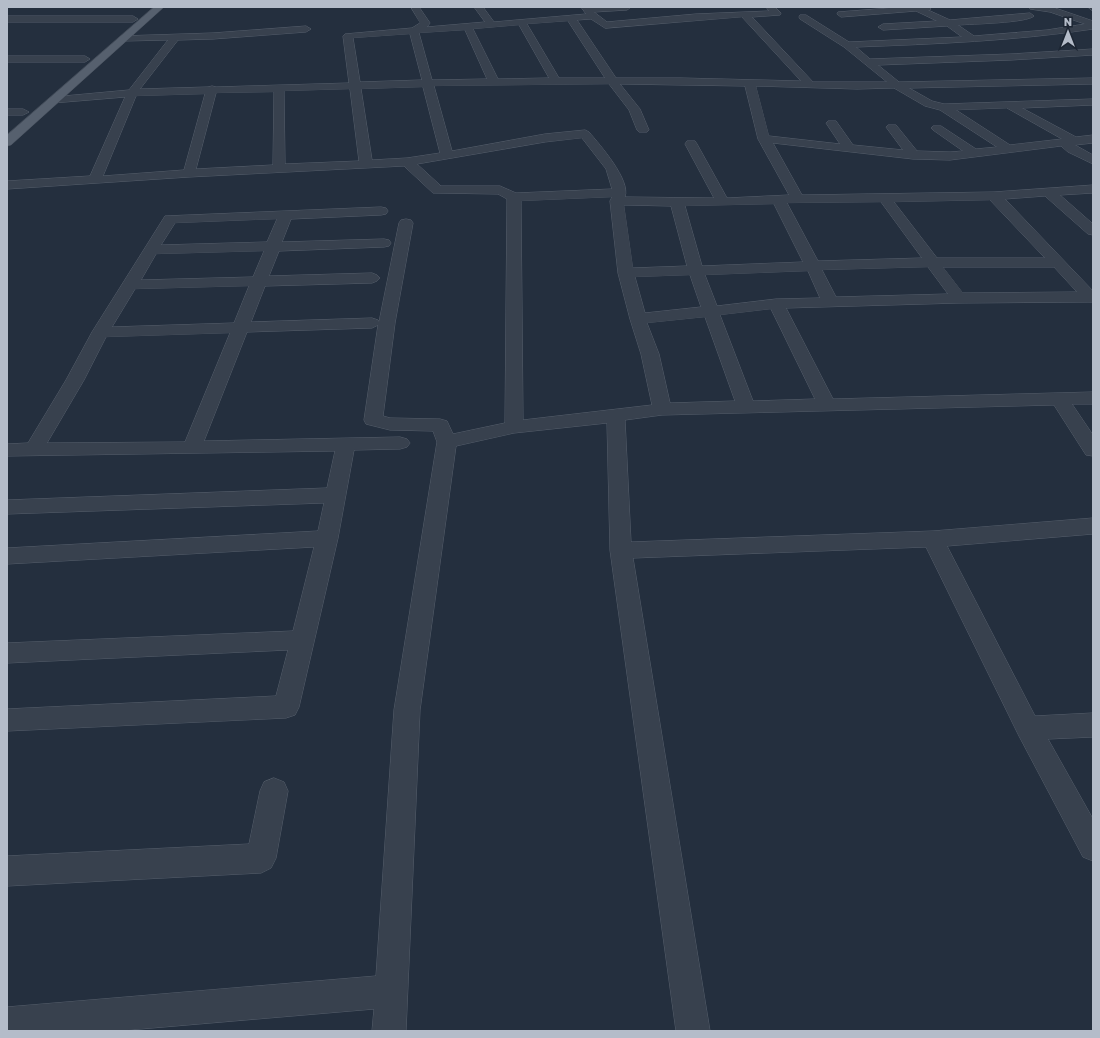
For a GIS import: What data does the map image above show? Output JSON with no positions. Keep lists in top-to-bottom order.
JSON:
{
  "north": "top"
}
